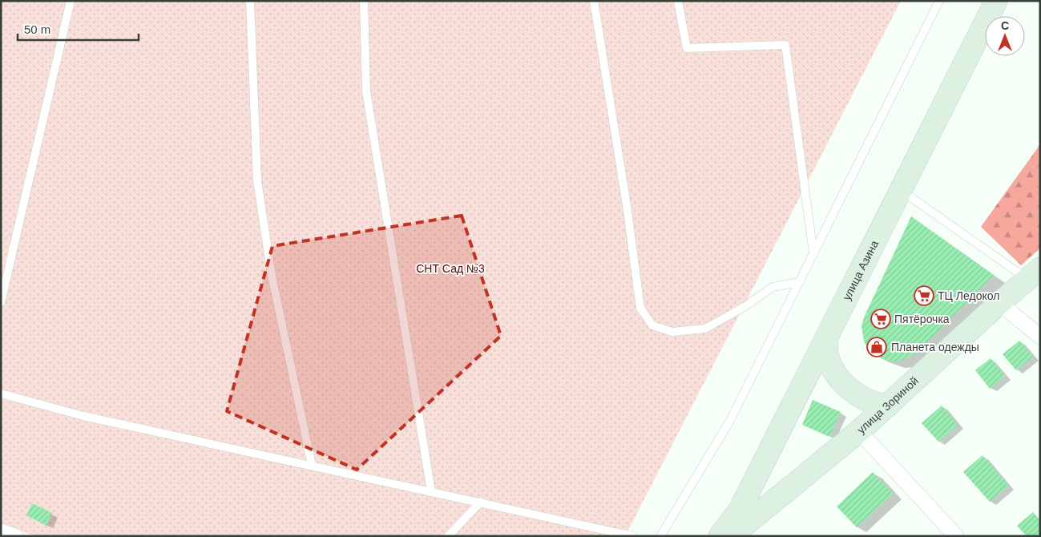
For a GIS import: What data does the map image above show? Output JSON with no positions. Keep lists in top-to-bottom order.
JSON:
{
  "streets": {
    "main road": ["улица Азина", "улица Зориной"]
  },
  "parks": ["СНТ Сад №3"],
  "places": {
    "supermarket": ["ТЦ Ледокол", "Пятёрочка"],
    "shop": ["Планета одежды"]
  },
  "scale_bar": "50 m",
  "north": "top"
}
